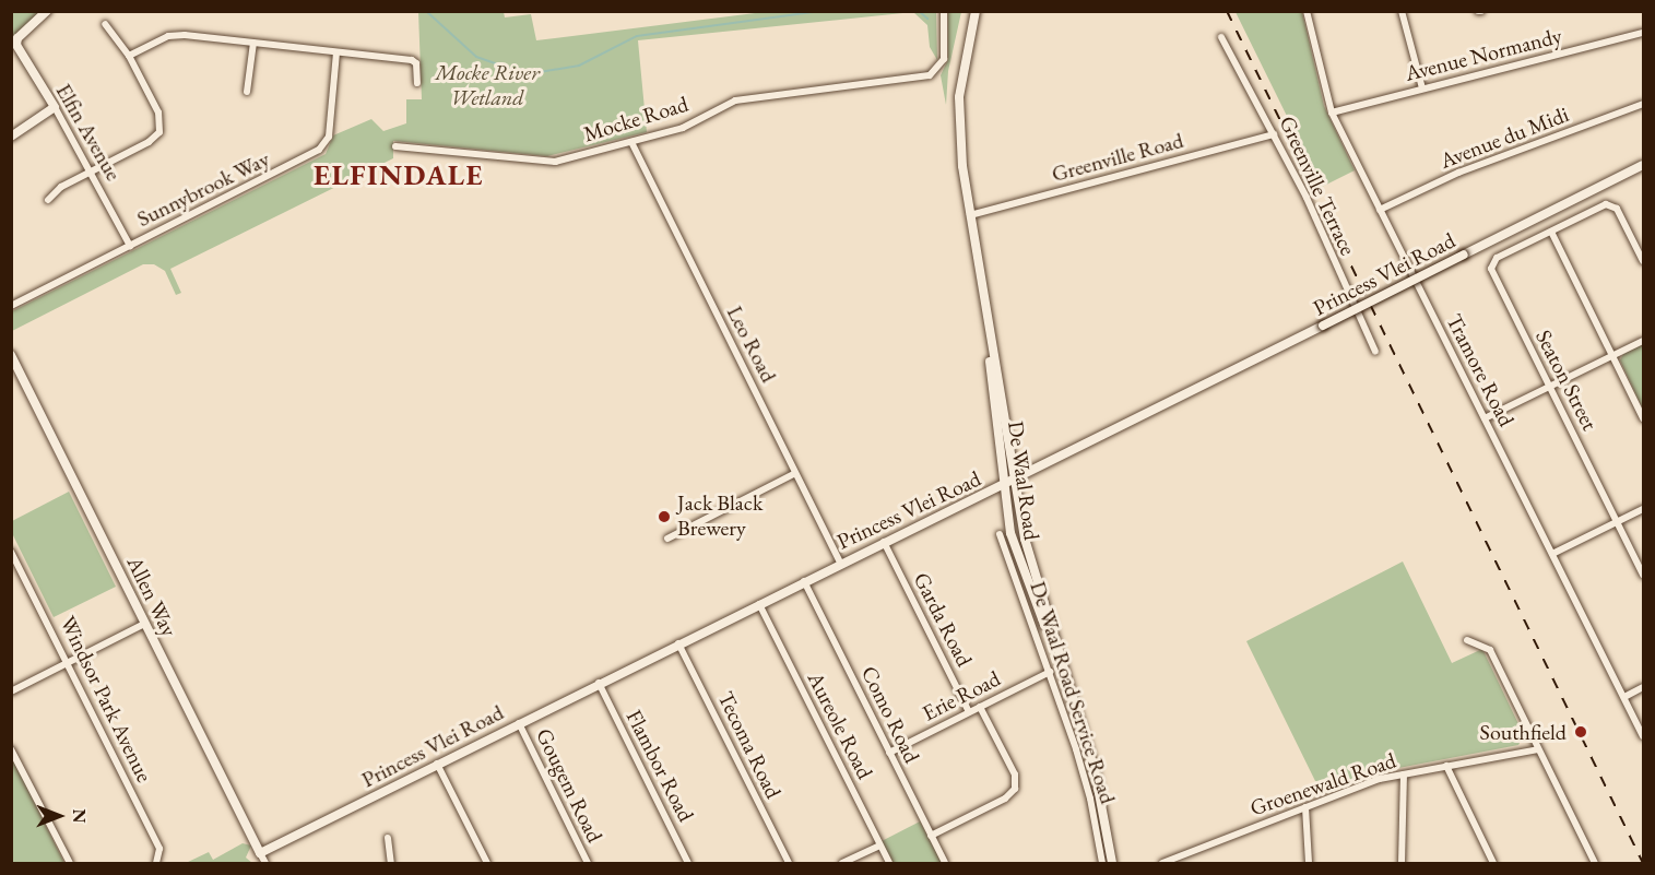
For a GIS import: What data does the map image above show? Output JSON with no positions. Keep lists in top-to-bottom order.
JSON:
{
  "streets": {
    "street": [
      "Avenue Normandy",
      "Mocke Road",
      "Elfin Avenue",
      "Avenue du Midi",
      "Greenville Road",
      "Greenville Terrace",
      "Sunnybrook Way",
      "Princess Vlei Road",
      "Leo Road",
      "Tramore Road",
      "Seaton Street",
      "De Waal Road",
      "Allen Way",
      "Garda Road",
      "De Waal Road Service Road",
      "Erie Road",
      "Windsor Park Avenue",
      "Como Road",
      "Aureole Road",
      "Tecoma Road",
      "Flambor Road",
      "Groenewald Road",
      "Gougem Road"
    ]
  },
  "crossings": [
    ["Avenue Normandy", "Tramore Road"],
    ["Mocke Road", "Leo Road"],
    ["Elfin Avenue", "Sunnybrook Way"],
    ["Avenue du Midi", "Tramore Road"],
    ["Greenville Road", "Greenville Terrace"],
    ["Greenville Road", "De Waal Road"],
    ["Princess Vlei Road", "Leo Road"],
    ["Princess Vlei Road", "De Waal Road"],
    ["Princess Vlei Road", "Allen Way"],
    ["Princess Vlei Road", "Garda Road"],
    ["Princess Vlei Road", "Como Road"],
    ["Princess Vlei Road", "Aureole Road"],
    ["Princess Vlei Road", "Tecoma Road"],
    ["Princess Vlei Road", "Flambor Road"],
    ["Princess Vlei Road", "Gougem Road"],
    ["Garda Road", "Erie Road"],
    ["De Waal Road Service Road", "Erie Road"],
    ["Erie Road", "Como Road"]
  ],
  "districts": ["ELFINDALE"],
  "parks": ["Mocke River Wetland"],
  "places": ["Jack Black Brewery", "Southfield"],
  "north": "right"
}
